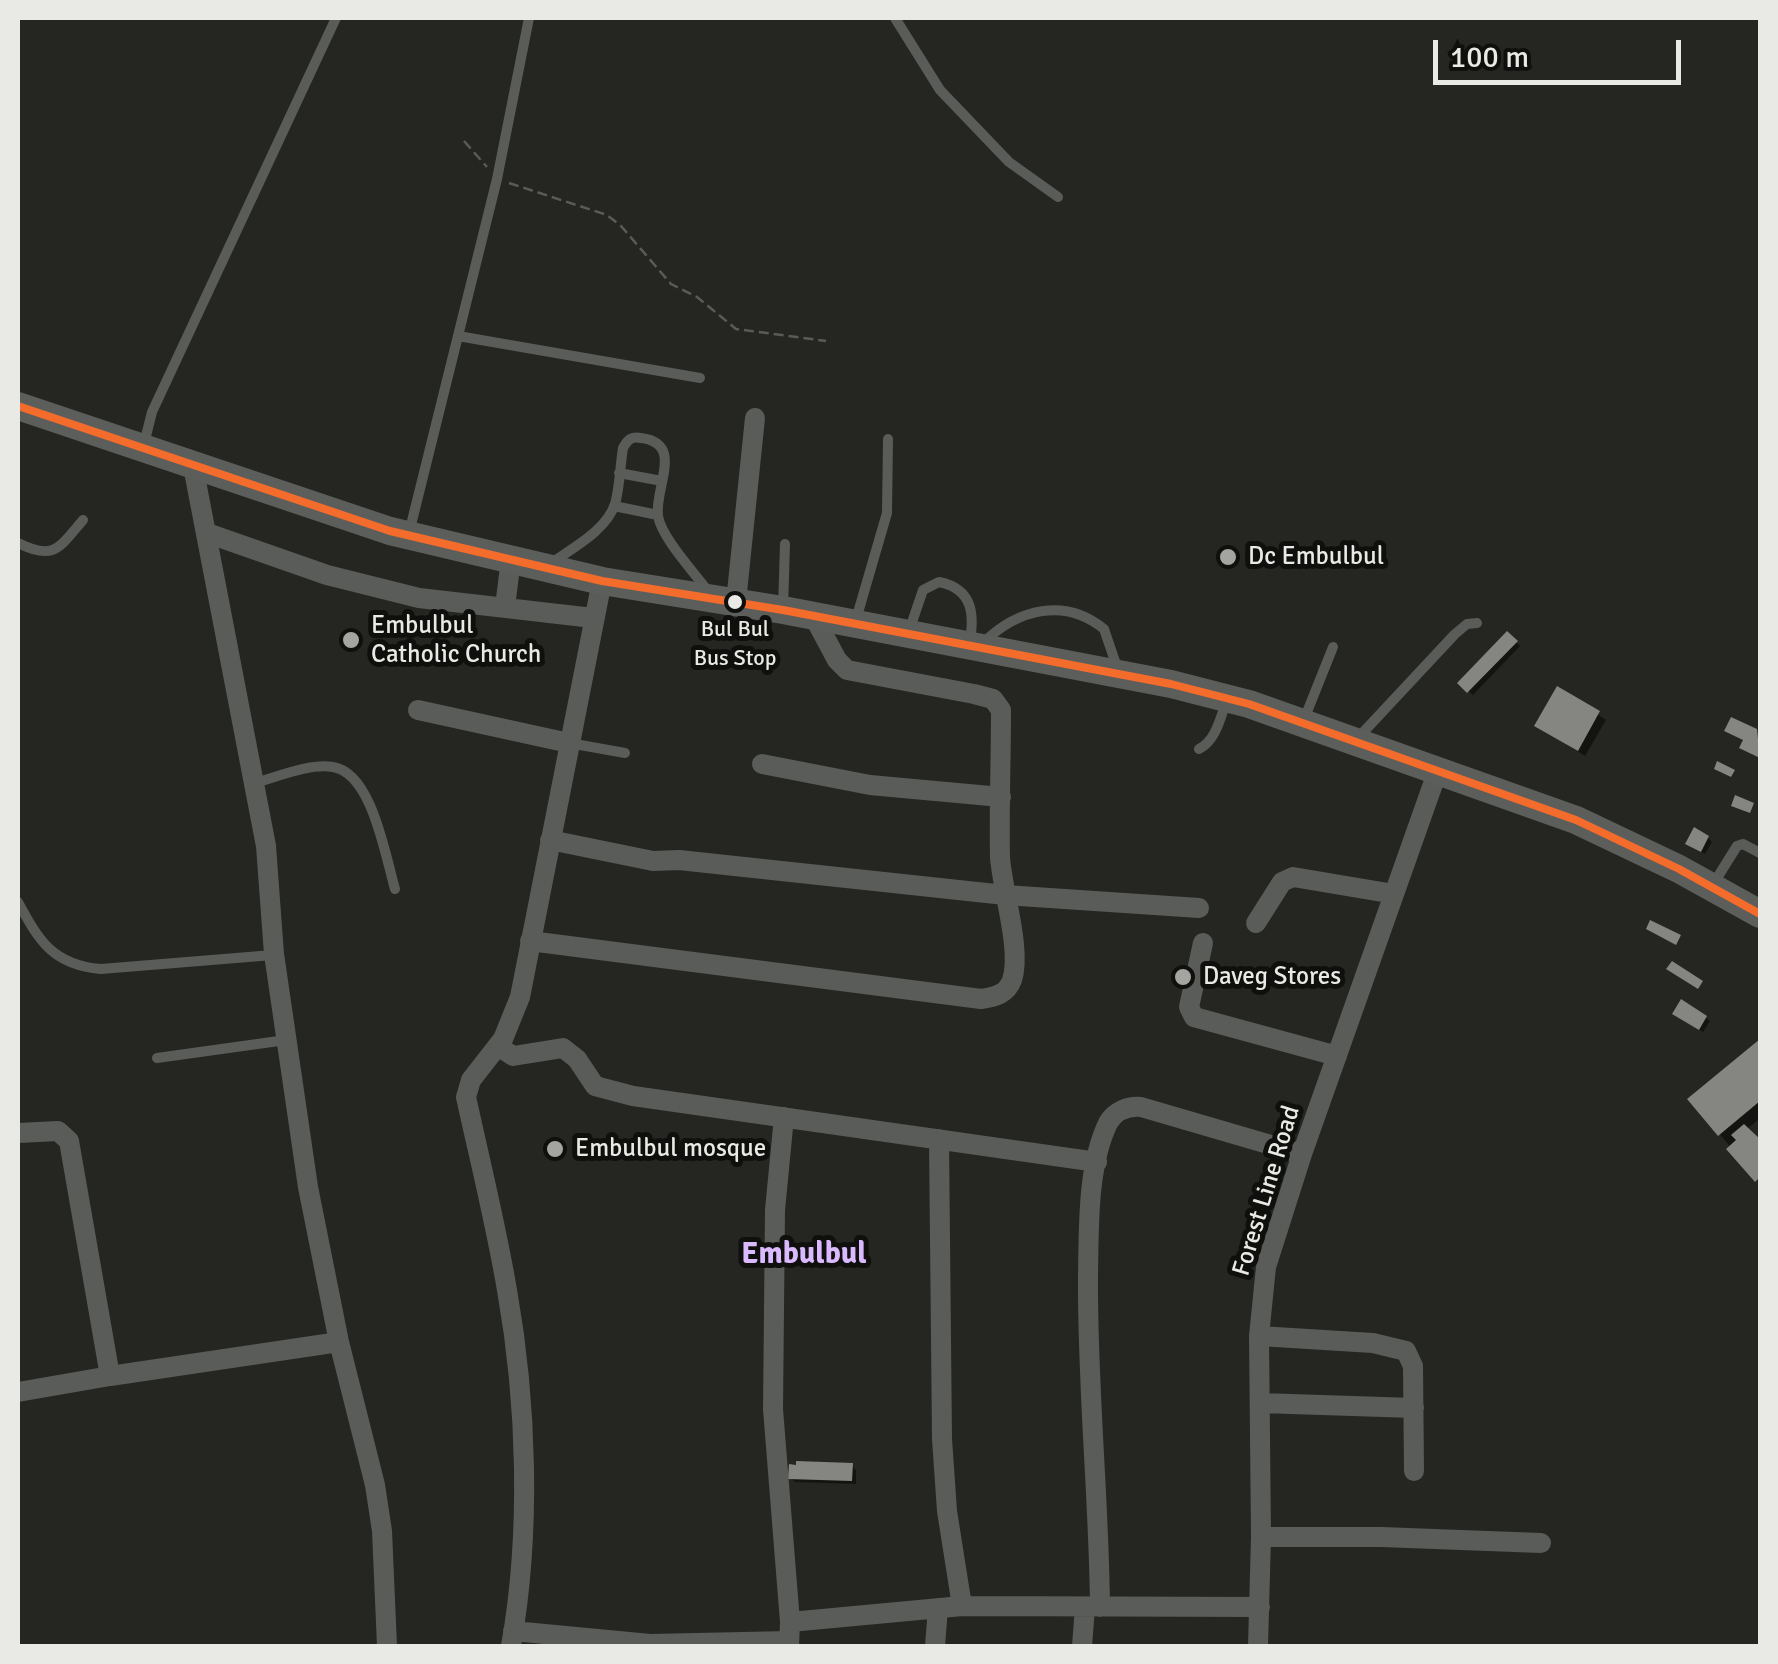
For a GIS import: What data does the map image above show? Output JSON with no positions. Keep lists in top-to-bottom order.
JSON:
{
  "streets": {
    "street": ["Forest Line Road"]
  },
  "districts": ["Embulbul"],
  "places": [
    "Dc Embulbul",
    "Bul Bul Bus Stop",
    "Embulbul Catholic Church",
    "Daveg Stores",
    "Embulbul mosque"
  ],
  "scale_bar": "100 m"
}
